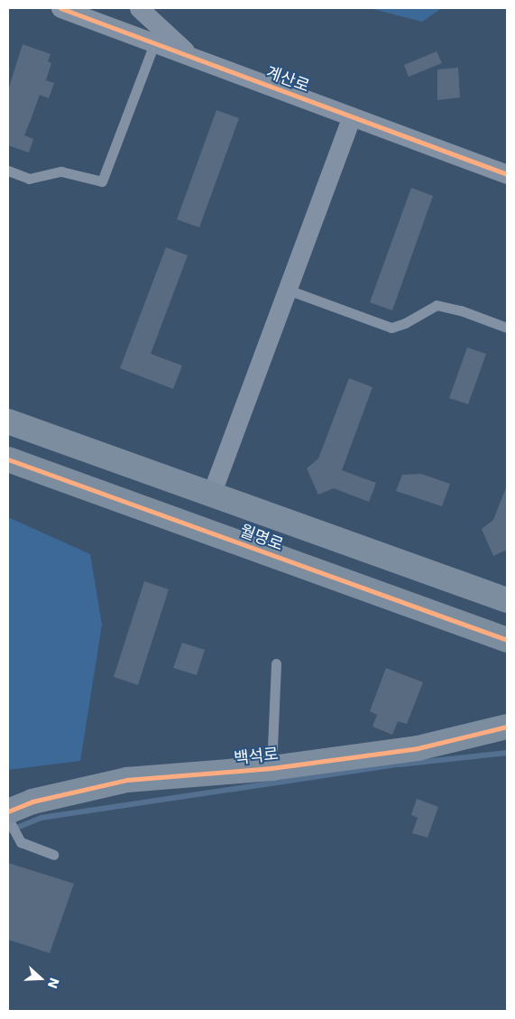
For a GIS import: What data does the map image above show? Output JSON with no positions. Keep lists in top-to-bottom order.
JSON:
{
  "streets": {
    "street": ["계산로", "월명로", "백석로"]
  },
  "north": "right"
}
